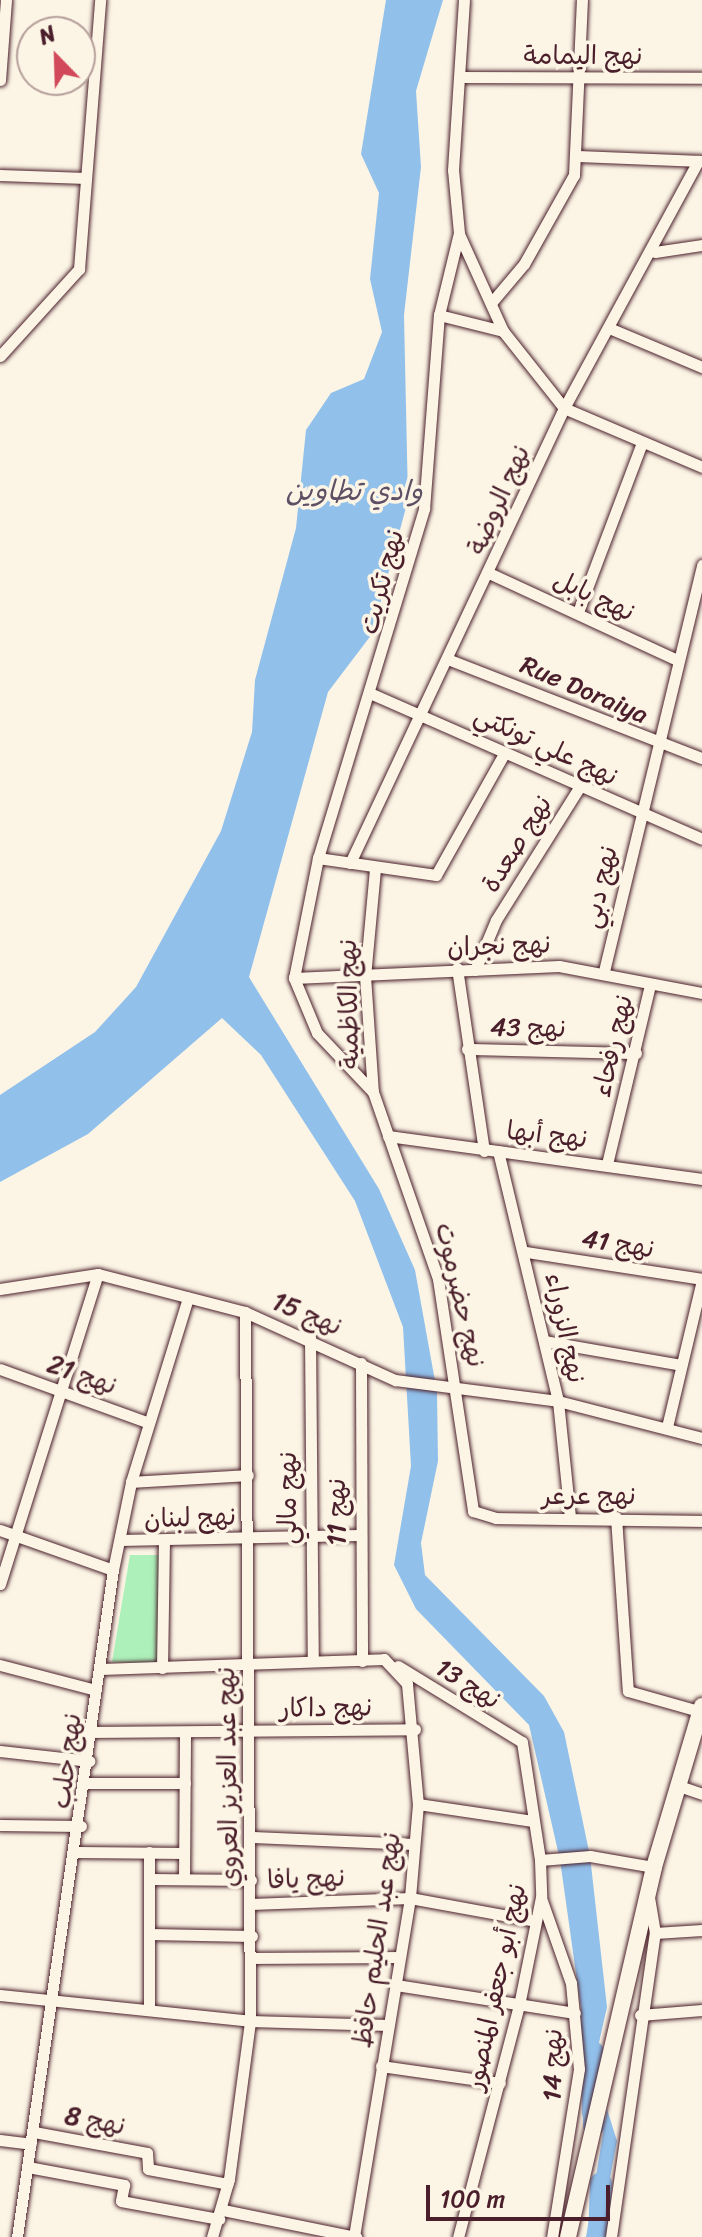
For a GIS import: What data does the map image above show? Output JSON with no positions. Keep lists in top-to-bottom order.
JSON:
{
  "streets": {
    "street": [
      "نهج اليمامة",
      "نهج الروضة",
      "نهج تكريت",
      "نهج بابل",
      "Rue Doraiya",
      "نهج علي تونكتي",
      "نهج صعدة",
      "نهج دبي",
      "نهج نجران",
      "نهج الكاظمية",
      "نهج 43",
      "نهج رفحاء",
      "نهج أبها",
      "نهج 41",
      "نهج حضرموت",
      "نهج 15",
      "نهج الزوراء",
      "نهج 21",
      "نهج عرعر",
      "نهج مالي",
      "نهج 11",
      "نهج لبنان",
      "نهج 13",
      "نهج داكار",
      "نهج حلب",
      "نهج عبد العزيز العروي",
      "نهج يافا",
      "نهج عبد الحليم حافظ",
      "نهج أبو جعفر المنصور",
      "نهج 14",
      "نهج 8"
    ]
  },
  "crossings": [
    ["نهج اليمامة", "نهج تكريت"],
    ["نهج الروضة", "نهج بابل"],
    ["نهج الروضة", "Rue Doraiya"],
    ["نهج الروضة", "نهج علي تونكتي"],
    ["نهج تكريت", "نهج علي تونكتي"],
    ["نهج تكريت", "نهج نجران"],
    ["نهج بابل", "نهج دبي"],
    ["Rue Doraiya", "نهج دبي"],
    ["نهج علي تونكتي", "نهج صعدة"],
    ["نهج علي تونكتي", "نهج دبي"],
    ["نهج صعدة", "نهج نجران"],
    ["نهج دبي", "نهج نجران"],
    ["نهج نجران", "نهج الكاظمية"],
    ["نهج نجران", "نهج رفحاء"],
    ["نهج الكاظمية", "نهج حضرموت"],
    ["نهج 43", "نهج رفحاء"],
    ["نهج رفحاء", "نهج أبها"],
    ["نهج أبها", "نهج حضرموت"],
    ["نهج أبها", "نهج الزوراء"],
    ["نهج 41", "نهج الزوراء"],
    ["نهج حضرموت", "نهج 15"],
    ["نهج حضرموت", "نهج عرعر"],
    ["نهج 15", "نهج مالي"],
    ["نهج 15", "نهج 11"],
    ["نهج 15", "نهج حلب"],
    ["نهج 15", "نهج عبد العزيز العروي"],
    ["نهج الزوراء", "نهج عرعر"],
    ["نهج 21", "نهج حلب"],
    ["نهج مالي", "نهج لبنان"],
    ["نهج 11", "نهج لبنان"],
    ["نهج لبنان", "نهج حلب"],
    ["نهج لبنان", "نهج عبد العزيز العروي"],
    ["نهج 13", "نهج عبد الحليم حافظ"],
    ["نهج 13", "نهج أبو جعفر المنصور"],
    ["نهج داكار", "نهج حلب"],
    ["نهج داكار", "نهج عبد العزيز العروي"],
    ["نهج داكار", "نهج عبد الحليم حافظ"],
    ["نهج حلب", "نهج 8"],
    ["نهج عبد العزيز العروي", "نهج يافا"],
    ["نهج عبد العزيز العروي", "نهج 8"],
    ["نهج يافا", "نهج عبد الحليم حافظ"],
    ["نهج يافا", "نهج أبو جعفر المنصور"],
    ["نهج أبو جعفر المنصور", "نهج 14"]
  ],
  "water": ["وادي تطاوين"],
  "scale_bar": "100 m",
  "north": "top left"
}
